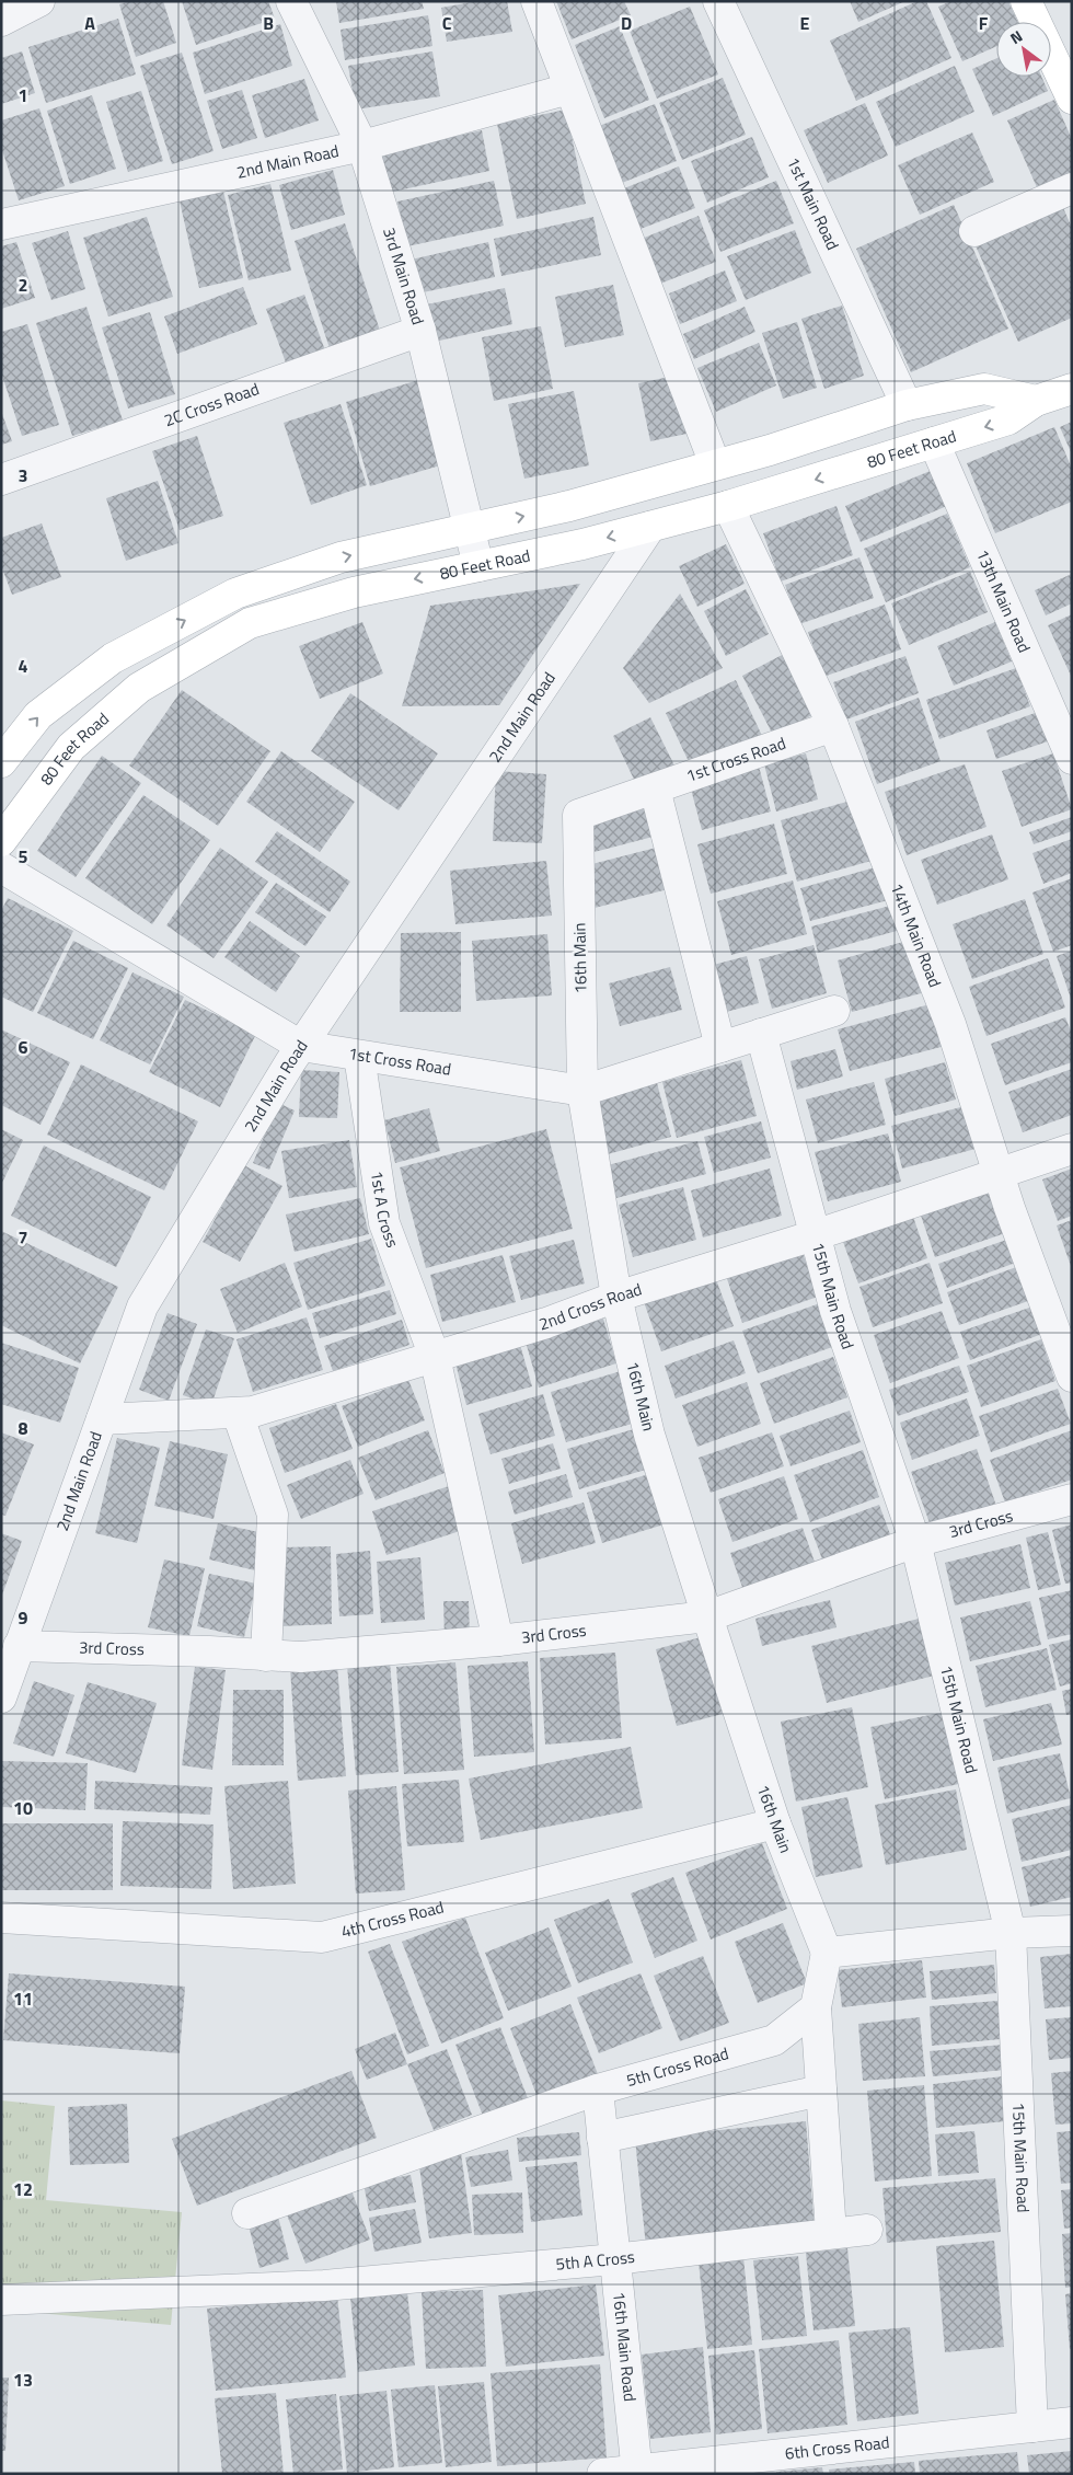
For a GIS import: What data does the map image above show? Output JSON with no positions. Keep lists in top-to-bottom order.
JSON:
{
  "streets": {
    "main road": ["80 Feet Road"],
    "street": [
      "2nd Main Road",
      "1st Main Road",
      "3rd Main Road",
      "2C Cross Road",
      "13th Main Road",
      "1st Cross Road",
      "14th Main Road",
      "16th Main",
      "1st A Cross",
      "15th Main Road",
      "2nd Cross Road",
      "3rd Cross",
      "4th Cross Road",
      "5th Cross Road",
      "5th A Cross",
      "16th Main Road",
      "6th Cross Road"
    ]
  },
  "crossings": [
    ["2nd Main Road", "3rd Main Road"],
    ["2nd Main Road", "80 Feet Road"],
    ["2nd Main Road", "1st Cross Road"],
    ["2nd Main Road", "2nd Cross Road"],
    ["2nd Main Road", "3rd Cross"],
    ["3rd Main Road", "2C Cross Road"],
    ["3rd Main Road", "80 Feet Road"],
    ["80 Feet Road", "13th Main Road"],
    ["80 Feet Road", "14th Main Road"],
    ["1st Cross Road", "14th Main Road"],
    ["1st Cross Road", "16th Main"],
    ["1st Cross Road", "1st A Cross"],
    ["1st Cross Road", "15th Main Road"],
    ["14th Main Road", "2nd Cross Road"],
    ["16th Main", "2nd Cross Road"],
    ["16th Main", "3rd Cross"],
    ["16th Main", "4th Cross Road"],
    ["1st A Cross", "2nd Cross Road"],
    ["1st A Cross", "3rd Cross"],
    ["15th Main Road", "2nd Cross Road"],
    ["15th Main Road", "3rd Cross"],
    ["15th Main Road", "6th Cross Road"],
    ["5th Cross Road", "16th Main Road"],
    ["5th A Cross", "16th Main Road"],
    ["16th Main Road", "6th Cross Road"]
  ],
  "north": "top left",
  "grid": {
    "columns": [
      "A",
      "B",
      "C",
      "D",
      "E",
      "F"
    ],
    "rows": [
      "1",
      "2",
      "3",
      "4",
      "5",
      "6",
      "7",
      "8",
      "9",
      "10",
      "11",
      "12",
      "13"
    ]
  }
}
